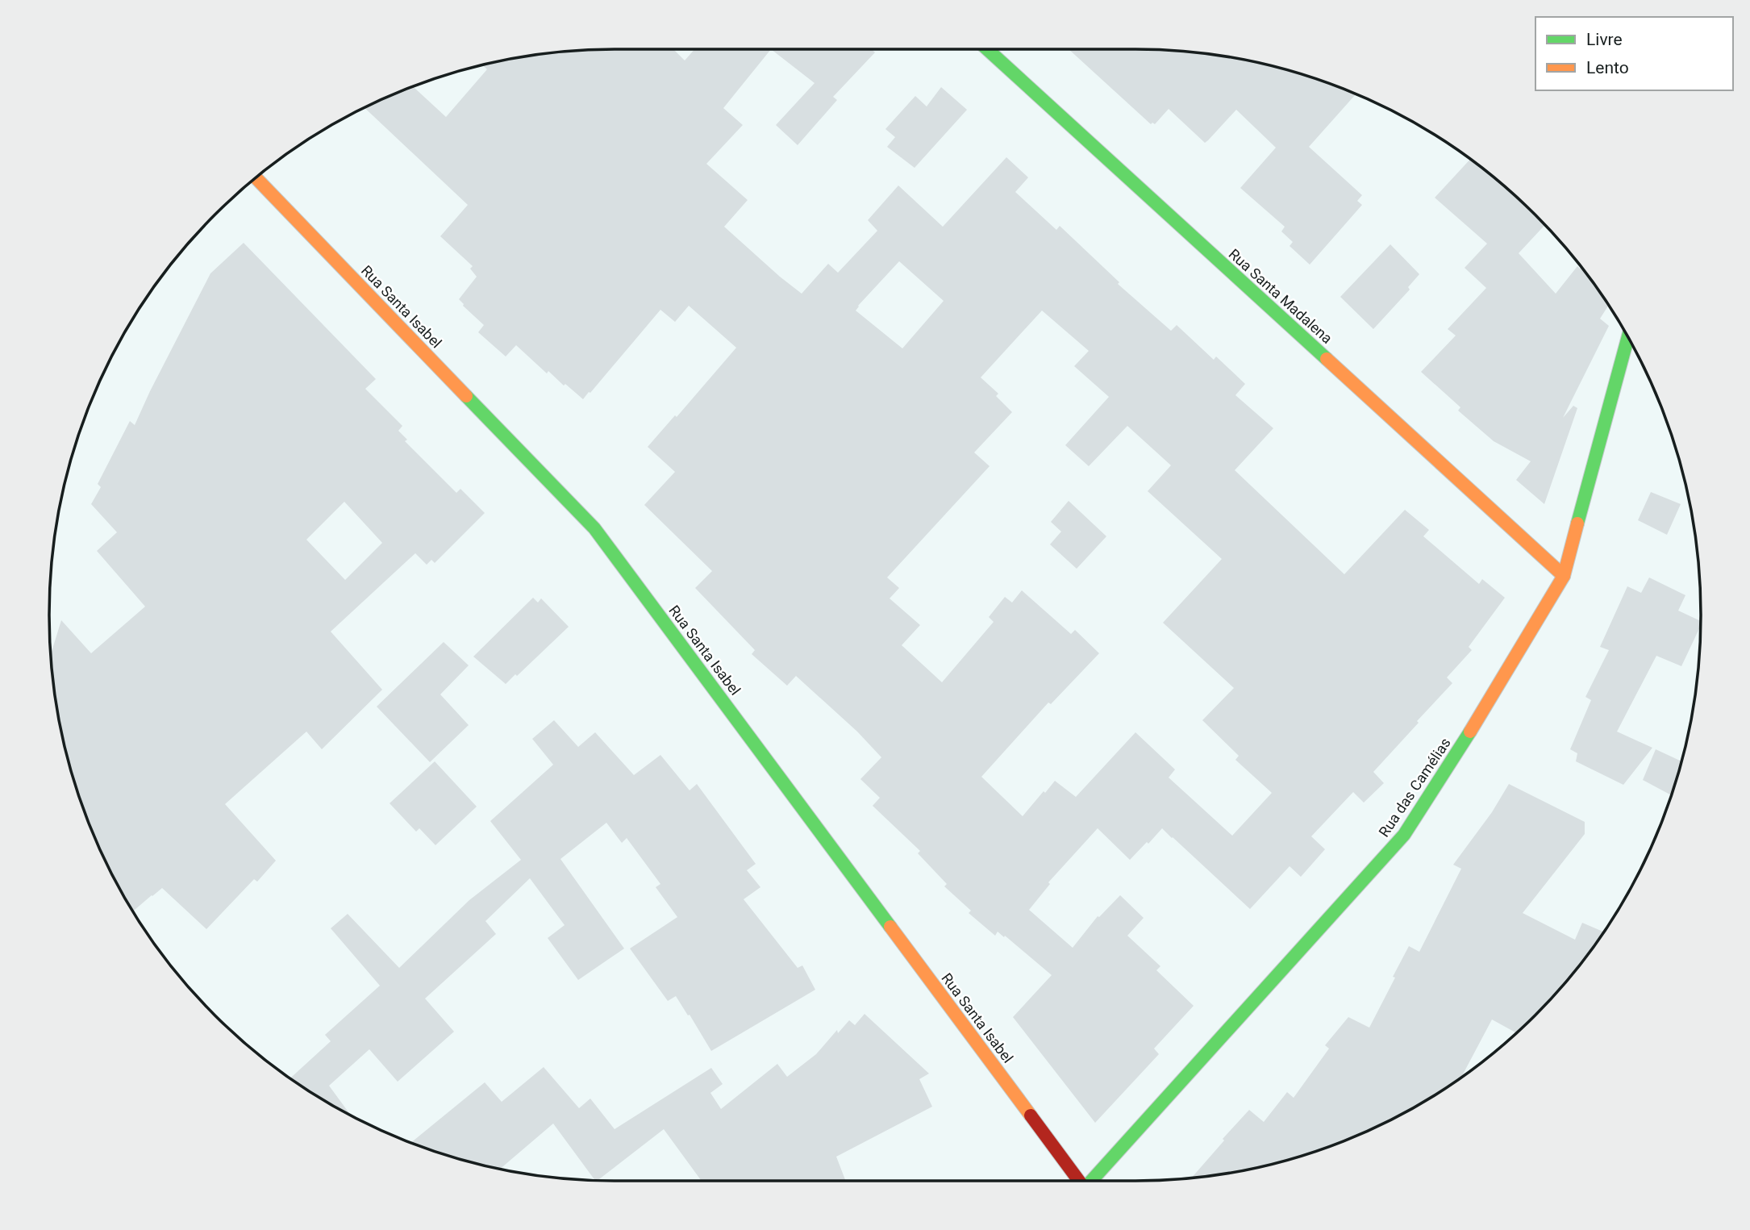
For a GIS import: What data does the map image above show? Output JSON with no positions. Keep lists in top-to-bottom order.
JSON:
{
  "streets": {
    "street": ["Rua Santa Madalena", "Rua Santa Isabel", "Rua das Camélias"]
  },
  "crossings": [
    ["Rua Santa Madalena", "Rua das Camélias"]
  ],
  "legend": ["Livre", "Lento"]
}
